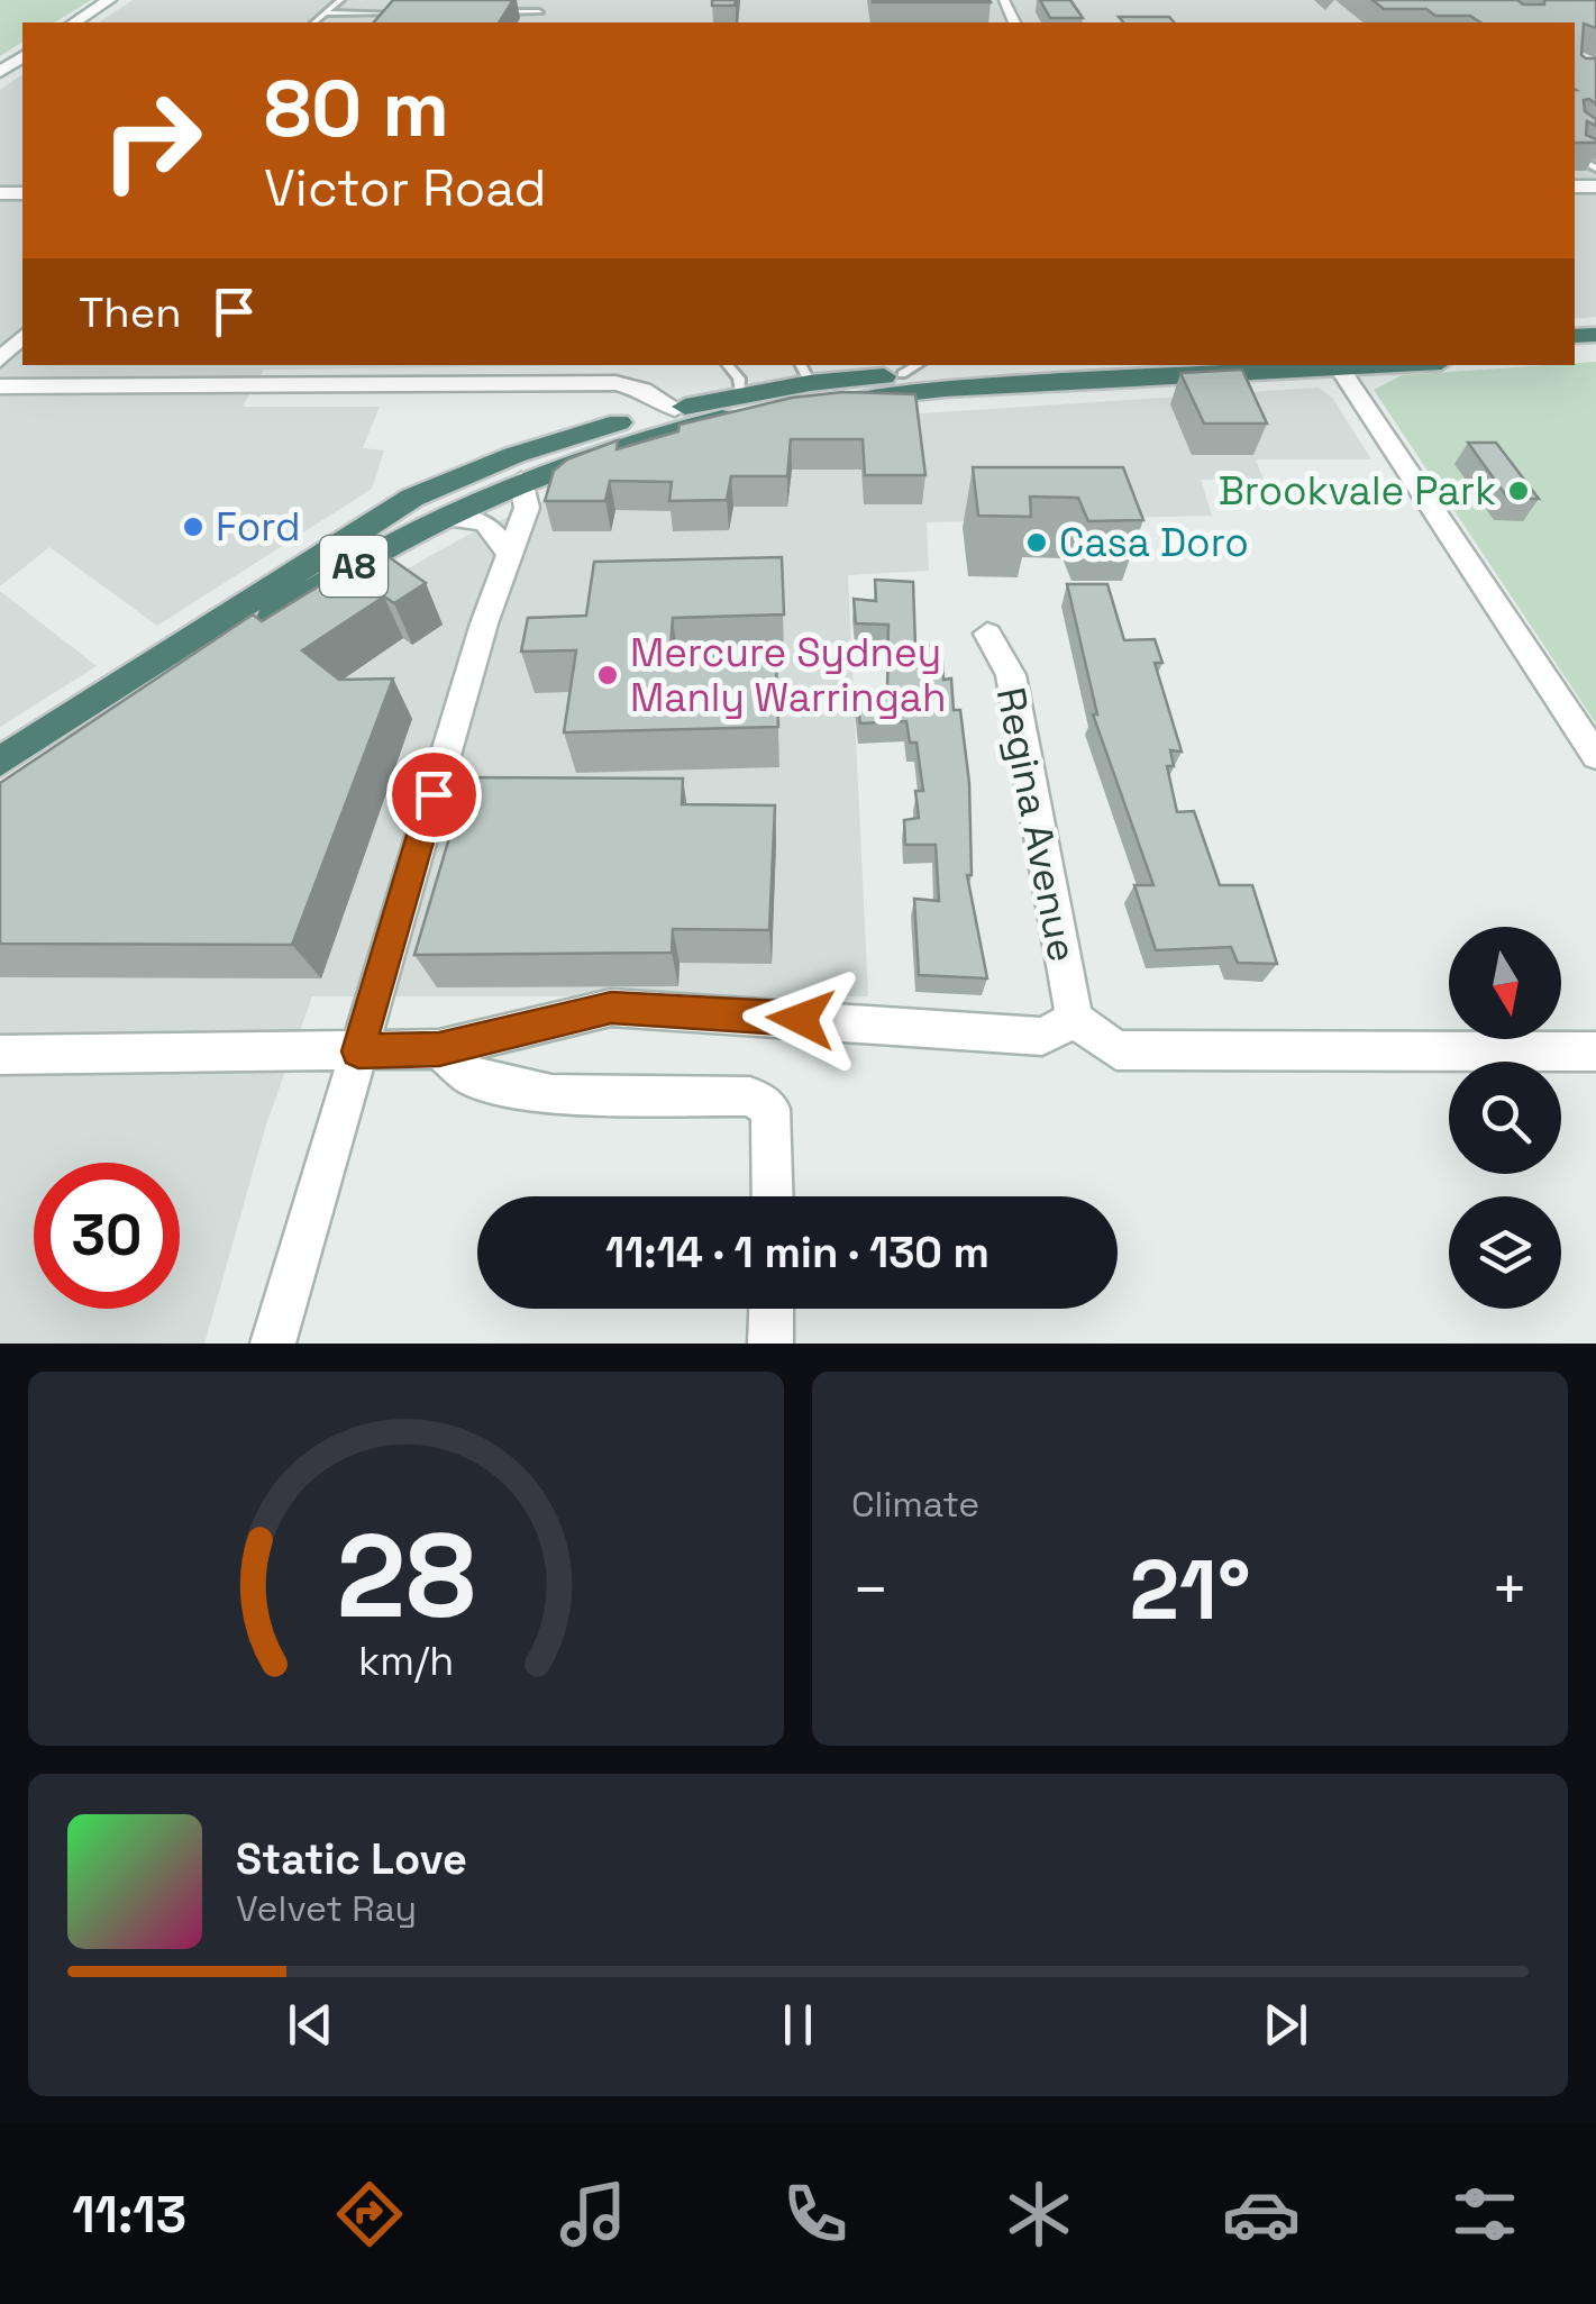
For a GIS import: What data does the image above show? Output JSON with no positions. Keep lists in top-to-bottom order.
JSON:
{
  "streets": {
    "highway": ["A8"],
    "street": ["Regina Avenue"]
  },
  "places": [
    "Brookvale Park",
    "Ford",
    "Casa Doro",
    "Mercure Sydney Manly Warringah"
  ],
  "north": "bottom",
  "page": {
    "turn": ["80 m", "Victor Road"],
    "then": "Then",
    "limit": "30",
    "trip": "11:14 · 1 min · 130 m",
    "tile": "Climate",
    "heat": ["−", "21°", "+"],
    "song": ["Static Love", "Velvet Ray"],
    "tabs": "11:13",
    "gauge": ["28", "km/h"]
  }
}
